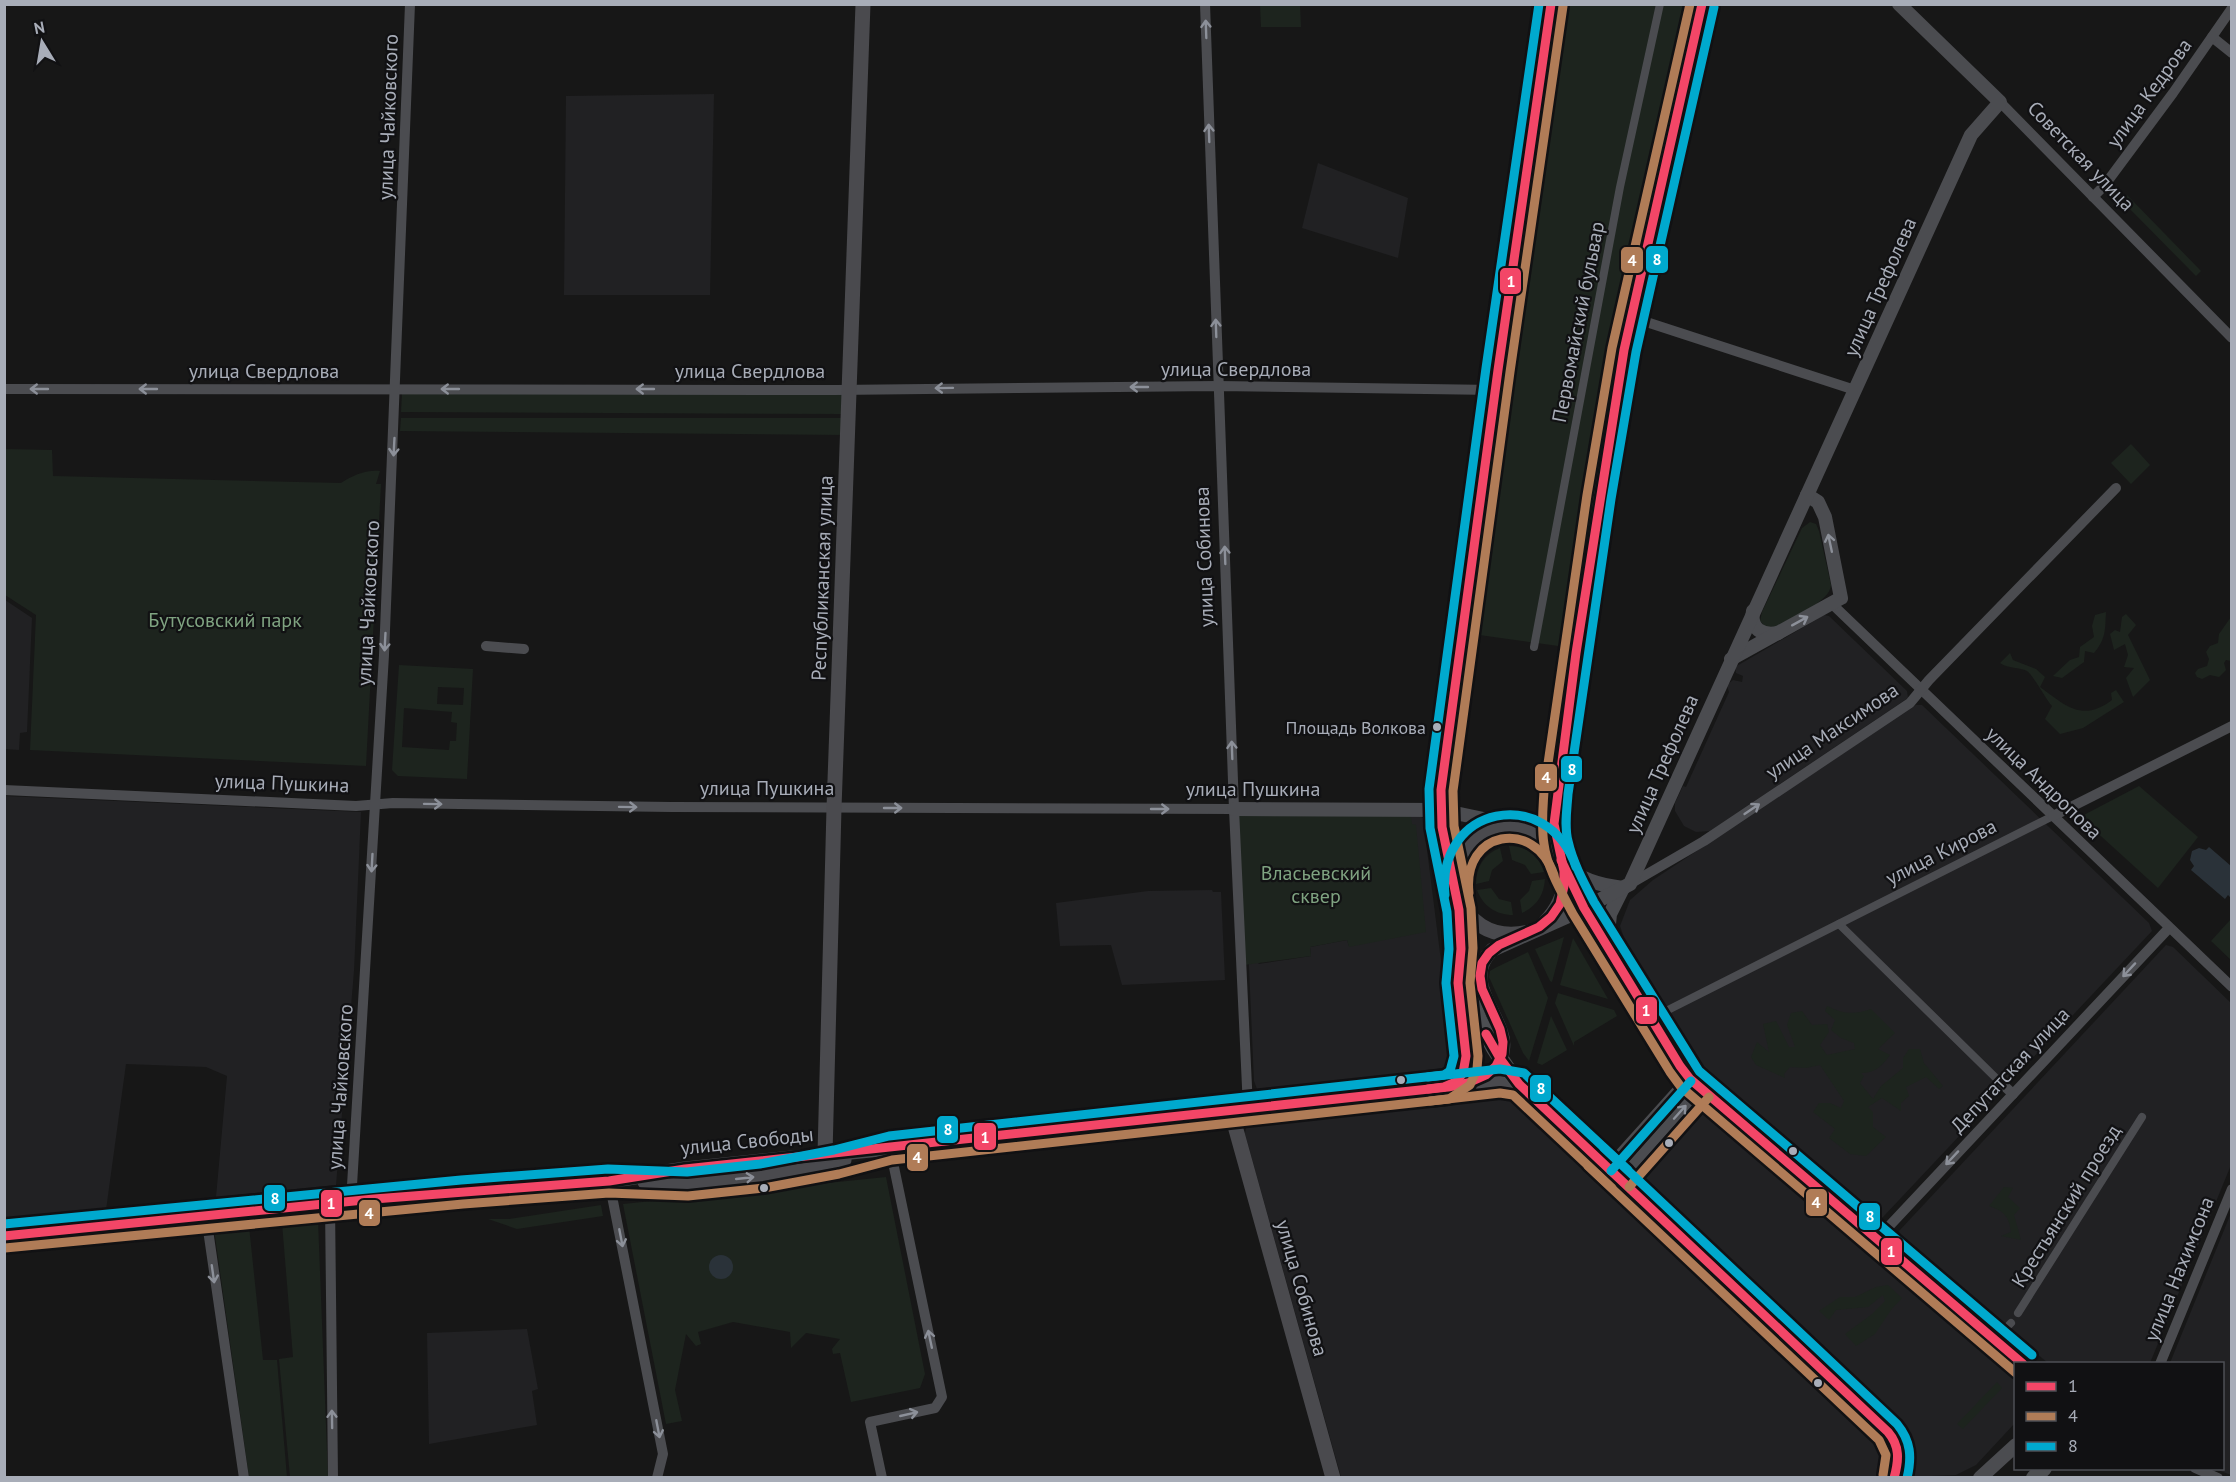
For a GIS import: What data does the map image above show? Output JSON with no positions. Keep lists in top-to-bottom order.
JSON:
{
  "streets": {
    "main road": ["улица Собинова", "Республиканская улица", "улица Свободы"],
    "street": [
      "улица Кедрова",
      "улица Чайковского",
      "Советская улица",
      "улица Трефолева",
      "Первомайский бульвар",
      "улица Свердлова",
      "улица Максимова",
      "улица Пушкина",
      "улица Андропова",
      "улица Кирова",
      "Депутатская улица",
      "Крестьянский проезд",
      "улица Нахимсона"
    ]
  },
  "crossings": [
    ["улица Кедрова", "Советская улица"],
    ["улица Чайковского", "улица Свердлова"],
    ["улица Чайковского", "улица Пушкина"],
    ["улица Чайковского", "улица Свободы"],
    ["Советская улица", "улица Трефолева"],
    ["улица Трефолева", "улица Максимова"],
    ["улица Свердлова", "улица Собинова"],
    ["улица Свердлова", "Республиканская улица"],
    ["улица Собинова", "улица Пушкина"],
    ["улица Собинова", "улица Свободы"],
    ["Республиканская улица", "улица Пушкина"],
    ["Республиканская улица", "улица Свободы"],
    ["улица Максимова", "улица Андропова"],
    ["улица Андропова", "улица Кирова"],
    ["улица Андропова", "Депутатская улица"]
  ],
  "one_way": [
    "улица Чайковского",
    "улица Свердлова",
    "улица Собинова",
    "улица Максимова",
    "улица Пушкина",
    "Депутатская улица"
  ],
  "parks": ["Бутусовский парк", "Власьевский сквер"],
  "places": ["Площадь Волкова"],
  "lines": ["transit line 1", "transit line 4", "transit line 8"],
  "legend": ["1", "4", "8"],
  "north": "top"
}
